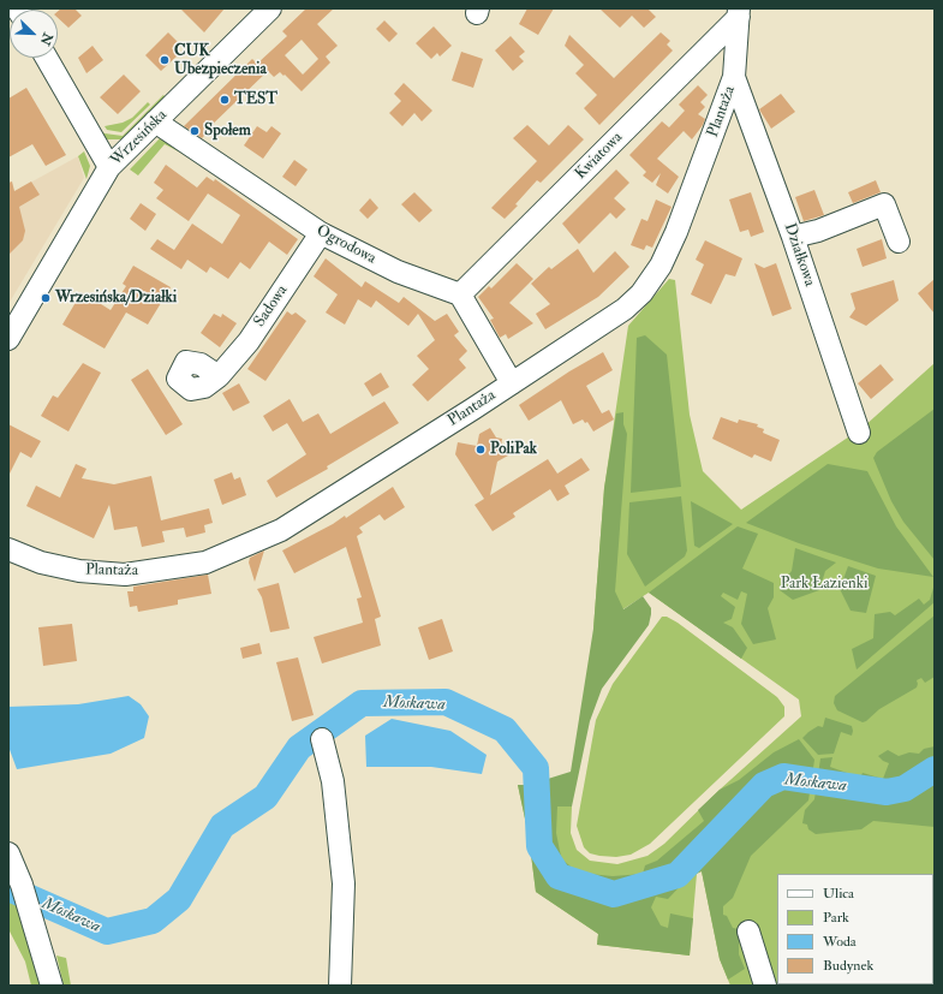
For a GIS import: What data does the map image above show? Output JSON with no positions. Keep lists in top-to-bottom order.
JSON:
{
  "streets": {
    "street": [
      "Plantaża",
      "Wrzesińska",
      "Kwiatowa",
      "Ogrodowa",
      "Działkowa",
      "Sadowa"
    ]
  },
  "crossings": [
    ["Plantaża", "Kwiatowa"],
    ["Plantaża", "Działkowa"],
    ["Wrzesińska", "Ogrodowa"],
    ["Kwiatowa", "Ogrodowa"],
    ["Ogrodowa", "Sadowa"]
  ],
  "water": ["Moskawa"],
  "parks": ["Park Łazienki"],
  "places": [
    "CUK Ubezpieczenia",
    "TEST",
    "Społem",
    "Wrzesińska/Działki",
    "PoliPak"
  ],
  "legend": [
    "Ulica",
    "Park",
    "Woda",
    "Budynek"
  ],
  "north": "bottom right"
}
